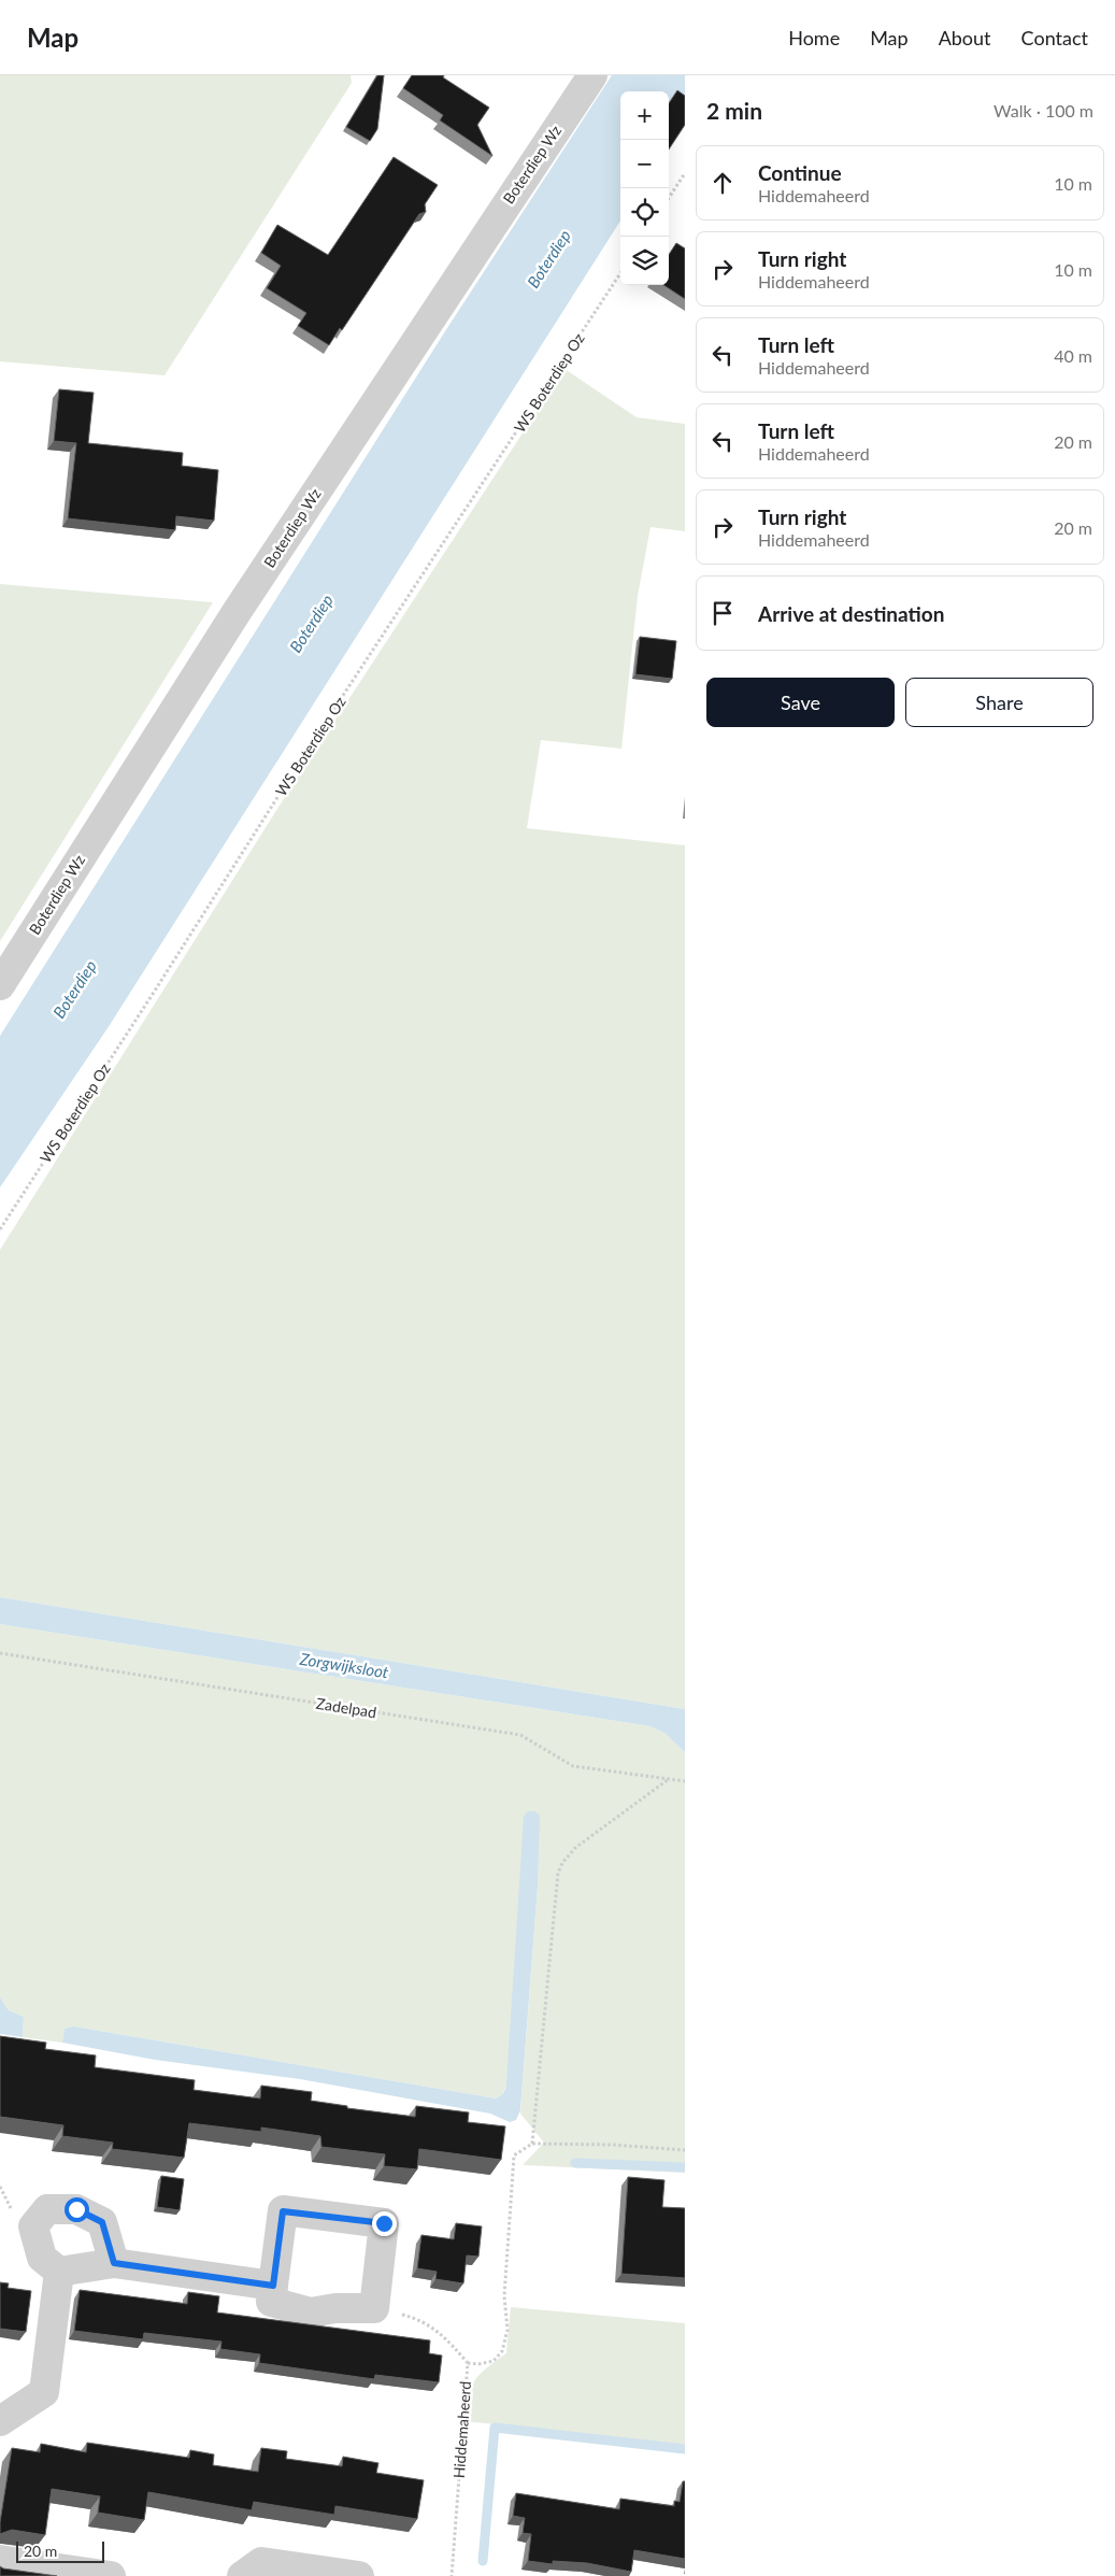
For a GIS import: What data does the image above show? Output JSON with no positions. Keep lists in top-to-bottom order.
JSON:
{
  "streets": {
    "street": ["Boterdiep Wz"],
    "path": ["WS Boterdiep Oz", "Zadelpad", "Hiddemaheerd"]
  },
  "water": ["Boterdiep", "Zorgwijksloot"],
  "scale_bar": "20 m",
  "page": {
    "header": "Map",
    "nav": [
      "Home",
      "Map",
      "About",
      "Contact"
    ],
    "heading": ["2 min", "Walk · 100 m"],
    "map_buttons": ["+", "−"],
    "list": [
      ["Continue", "Hiddemaheerd", "10 m"],
      ["Turn right", "Hiddemaheerd", "10 m"],
      ["Turn left", "Hiddemaheerd", "40 m"],
      ["Turn left", "Hiddemaheerd", "20 m"],
      ["Turn right", "Hiddemaheerd", "20 m"],
      "Arrive at destination"
    ],
    "buttons": ["Save", "Share"],
    "scale": "20 m"
  }
}
